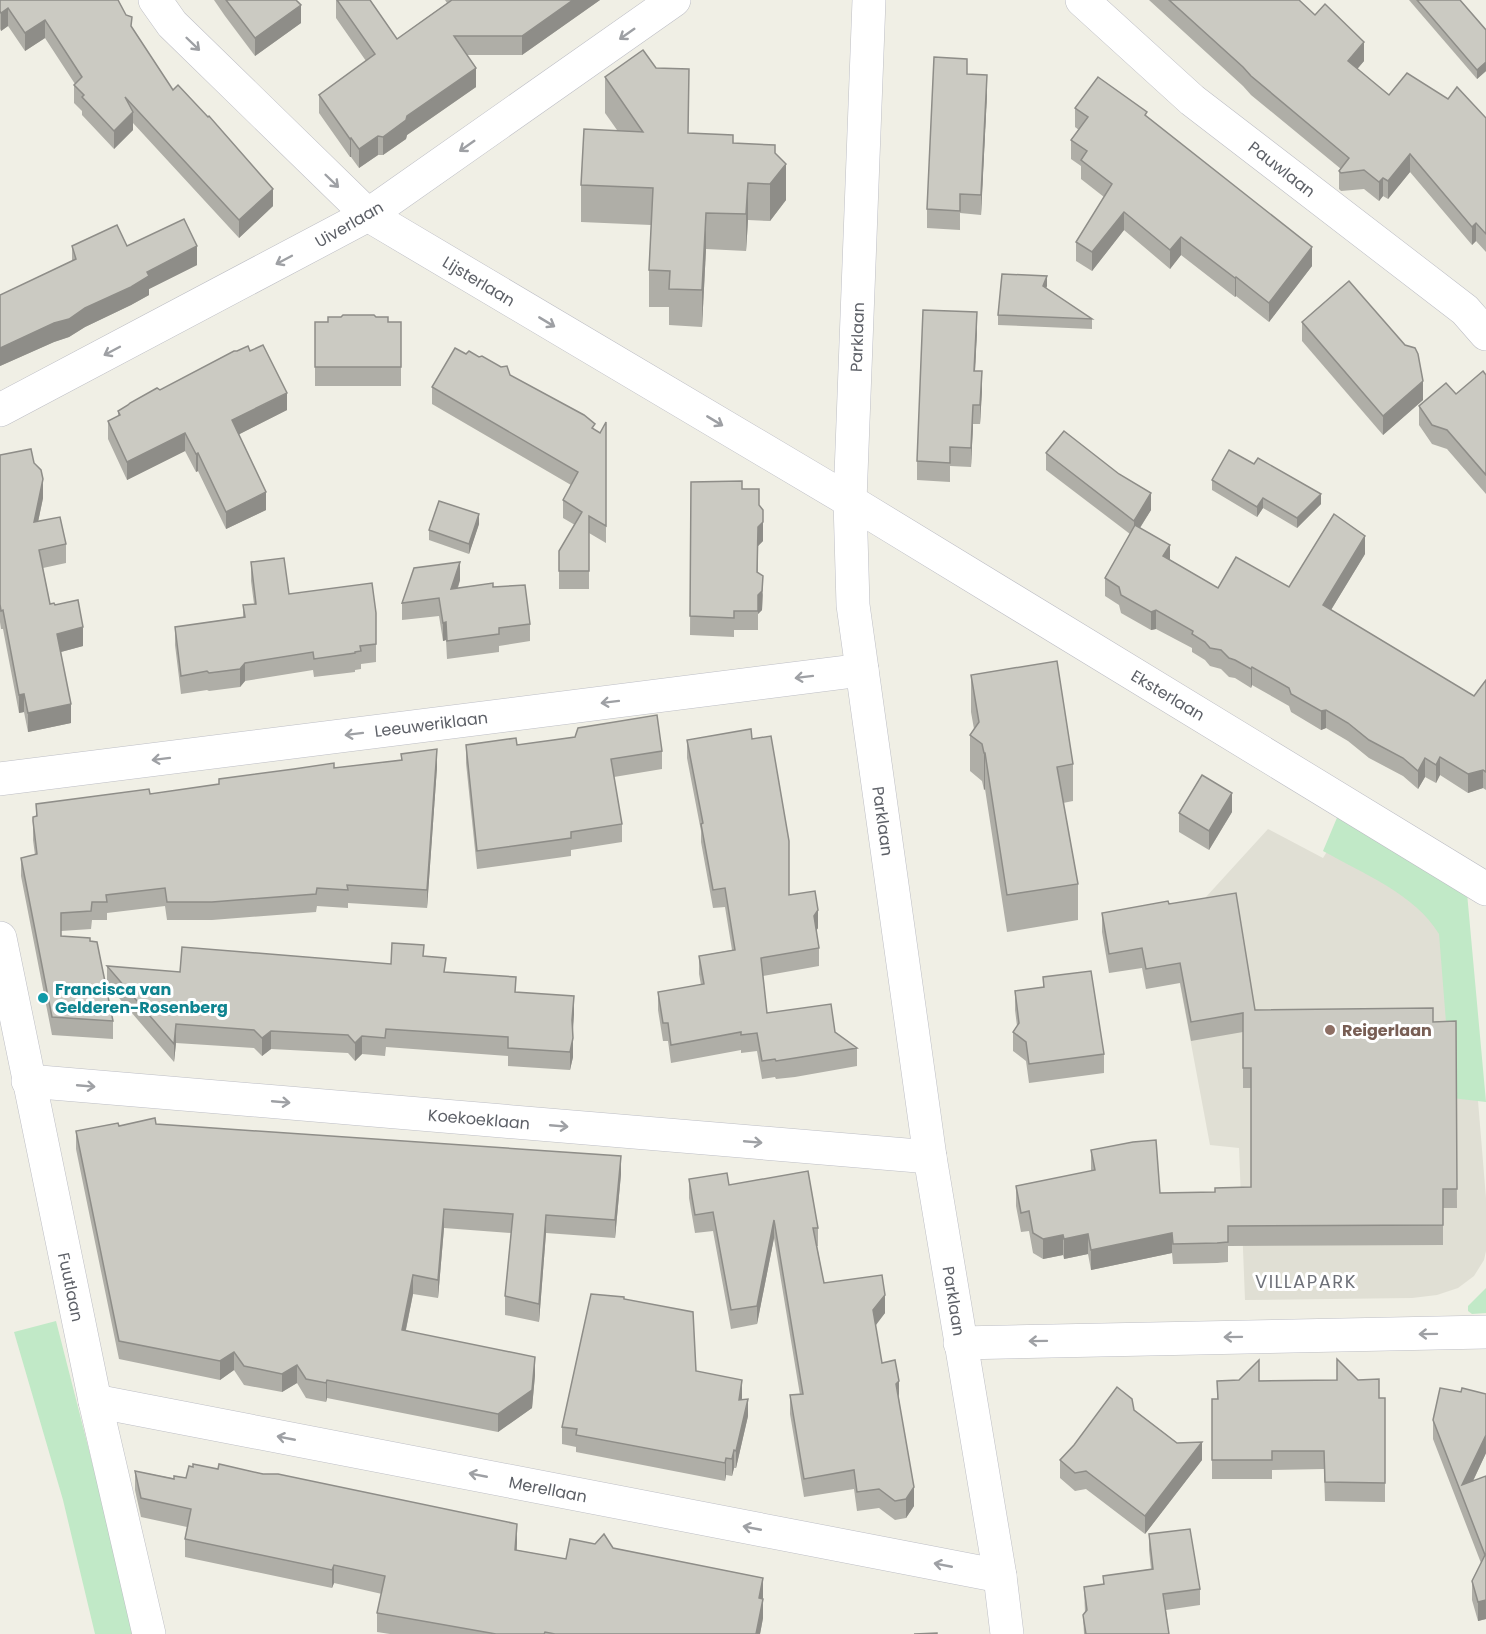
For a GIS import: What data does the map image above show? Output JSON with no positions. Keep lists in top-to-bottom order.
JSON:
{
  "streets": {
    "street": [
      "Pauwlaan",
      "Uiverlaan",
      "Lijsterlaan",
      "Parklaan",
      "Eksterlaan",
      "Leeuweriklaan",
      "Koekoeklaan",
      "Fuutlaan",
      "Merellaan"
    ]
  },
  "crossings": [
    ["Uiverlaan", "Lijsterlaan"],
    ["Lijsterlaan", "Parklaan"],
    ["Lijsterlaan", "Eksterlaan"],
    ["Parklaan", "Eksterlaan"],
    ["Parklaan", "Leeuweriklaan"],
    ["Parklaan", "Koekoeklaan"],
    ["Parklaan", "Merellaan"],
    ["Koekoeklaan", "Fuutlaan"],
    ["Fuutlaan", "Merellaan"]
  ],
  "one_way": [
    "Uiverlaan",
    "Lijsterlaan",
    "Leeuweriklaan",
    "Koekoeklaan",
    "Merellaan"
  ],
  "districts": ["VILLAPARK"],
  "places": ["Francisca van Gelderen-Rosenberg", "Reigerlaan"]
}
